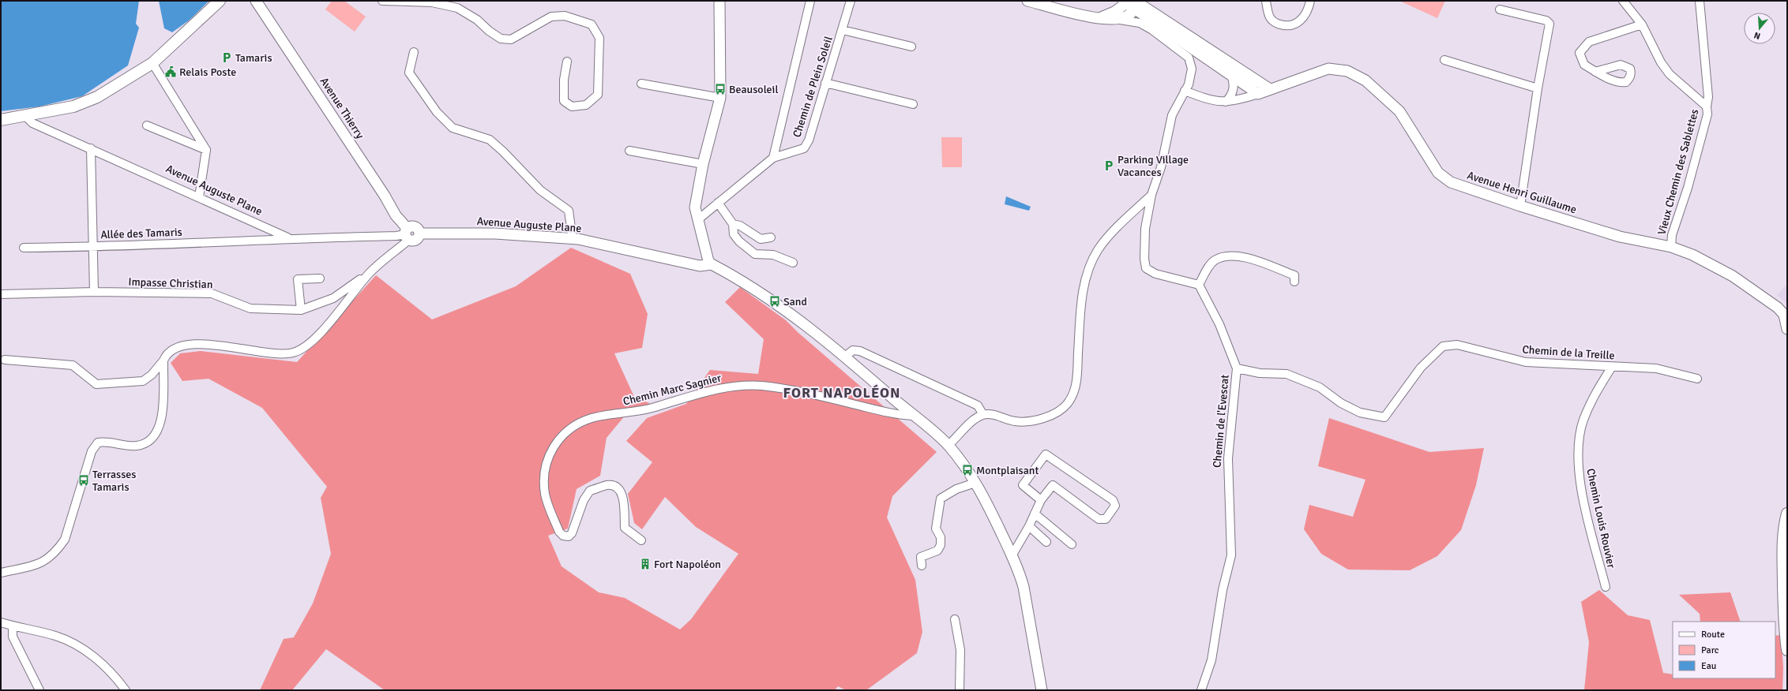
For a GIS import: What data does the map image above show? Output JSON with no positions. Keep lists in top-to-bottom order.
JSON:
{
  "streets": {
    "street": [
      "Chemin de Plein Soleil",
      "Avenue Thierry",
      "Vieux Chemin des Sablettes",
      "Avenue Auguste Plane",
      "Avenue Henri Guillaume",
      "Allée des Tamaris",
      "Impasse Christian",
      "Chemin de la Treille",
      "Chemin Marc Sagnier",
      "Chemin de l'Evescat",
      "Chemin Louis Rouvier"
    ]
  },
  "crossings": [
    ["Avenue Thierry", "Avenue Auguste Plane"],
    ["Vieux Chemin des Sablettes", "Avenue Henri Guillaume"],
    ["Avenue Auguste Plane", "Allée des Tamaris"],
    ["Chemin de la Treille", "Chemin de l'Evescat"],
    ["Chemin de la Treille", "Chemin Louis Rouvier"]
  ],
  "districts": ["FORT NAPOLÉON"],
  "places": {
    "parking": ["Tamaris", "Parking Village Vacances"],
    "public building": ["Relais Poste"],
    "bus stop": [
      "Beausoleil",
      "Sand",
      "Montplaisant",
      "Terrasses Tamaris"
    ],
    "building": ["Fort Napoléon"]
  },
  "legend": ["Route", "Parc", "Eau"],
  "north": "bottom"
}
